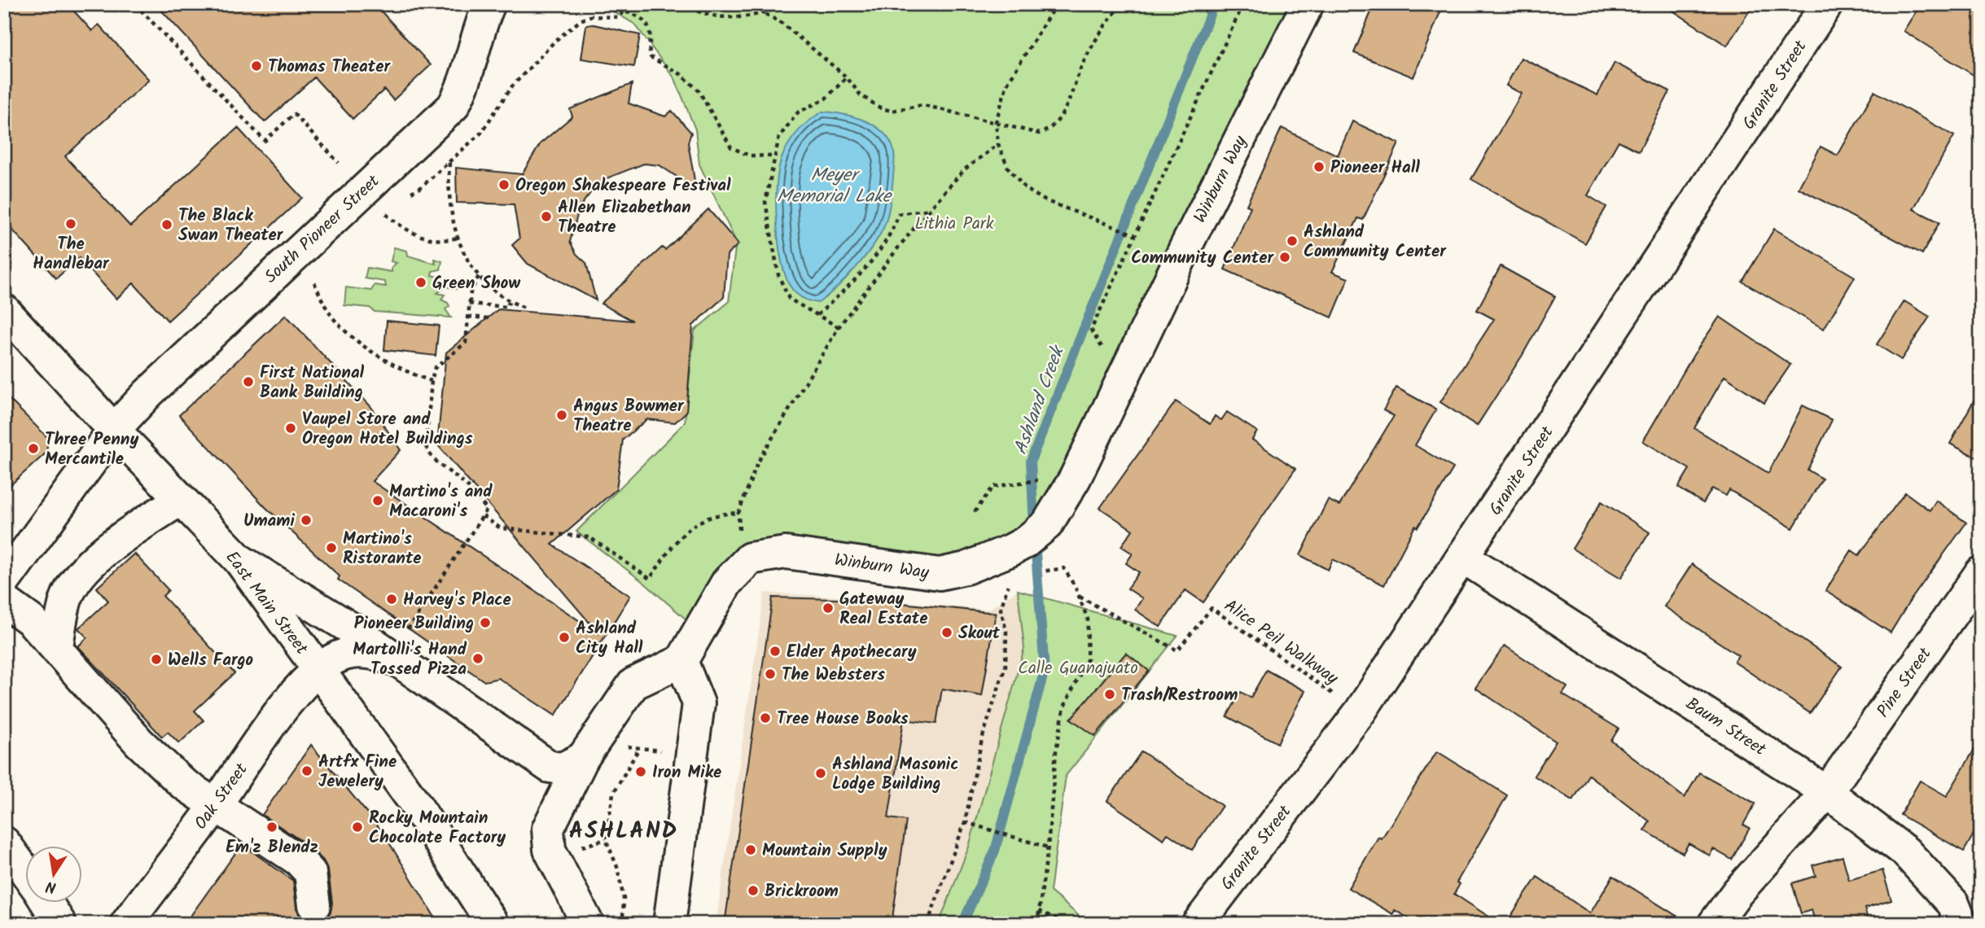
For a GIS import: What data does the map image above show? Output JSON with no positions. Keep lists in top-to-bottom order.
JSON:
{
  "streets": {
    "street": [
      "Granite Street",
      "Winburn Way",
      "South Pioneer Street",
      "East Main Street",
      "Pine Street",
      "Baum Street",
      "Oak Street"
    ],
    "path": ["Alice Peil Walkway"]
  },
  "crossings": [
    ["Granite Street", "Alice Peil Walkway"],
    ["Granite Street", "Baum Street"],
    ["South Pioneer Street", "East Main Street"],
    ["East Main Street", "Oak Street"],
    ["Pine Street", "Baum Street"]
  ],
  "districts": ["ASHLAND"],
  "water": ["Meyer Memorial Lake", "Ashland Creek"],
  "parks": ["Lithia Park", "Calle Guanajuato"],
  "places": [
    "Thomas Theater",
    "Pioneer Hall",
    "Oregon Shakespeare Festival",
    "Allen Elizabethan Theatre",
    "The Handlebar",
    "The Black Swan Theater",
    "Ashland Community Center",
    "Community Center",
    "Green Show",
    "First National Bank Building",
    "Angus Bowmer Theatre",
    "Vaupel Store and Oregon Hotel Buildings",
    "Three Penny Mercantile",
    "Martino's and Macaroni's",
    "Umami",
    "Martino's Ristorante",
    "Harvey's Place",
    "Gateway Real Estate",
    "Pioneer Building",
    "Skout",
    "Ashland City Hall",
    "Elder Apothecary",
    "Martolli's Hand Tossed Pizza",
    "Wells Fargo",
    "The Websters",
    "Trash/Restroom",
    "Tree House Books",
    "Artfx Fine Jewelery",
    "Iron Mike",
    "Ashland Masonic Lodge Building",
    "Em'z Blendz",
    "Rocky Mountain Chocolate Factory",
    "Mountain Supply",
    "Brickroom"
  ],
  "north": "bottom"
}
